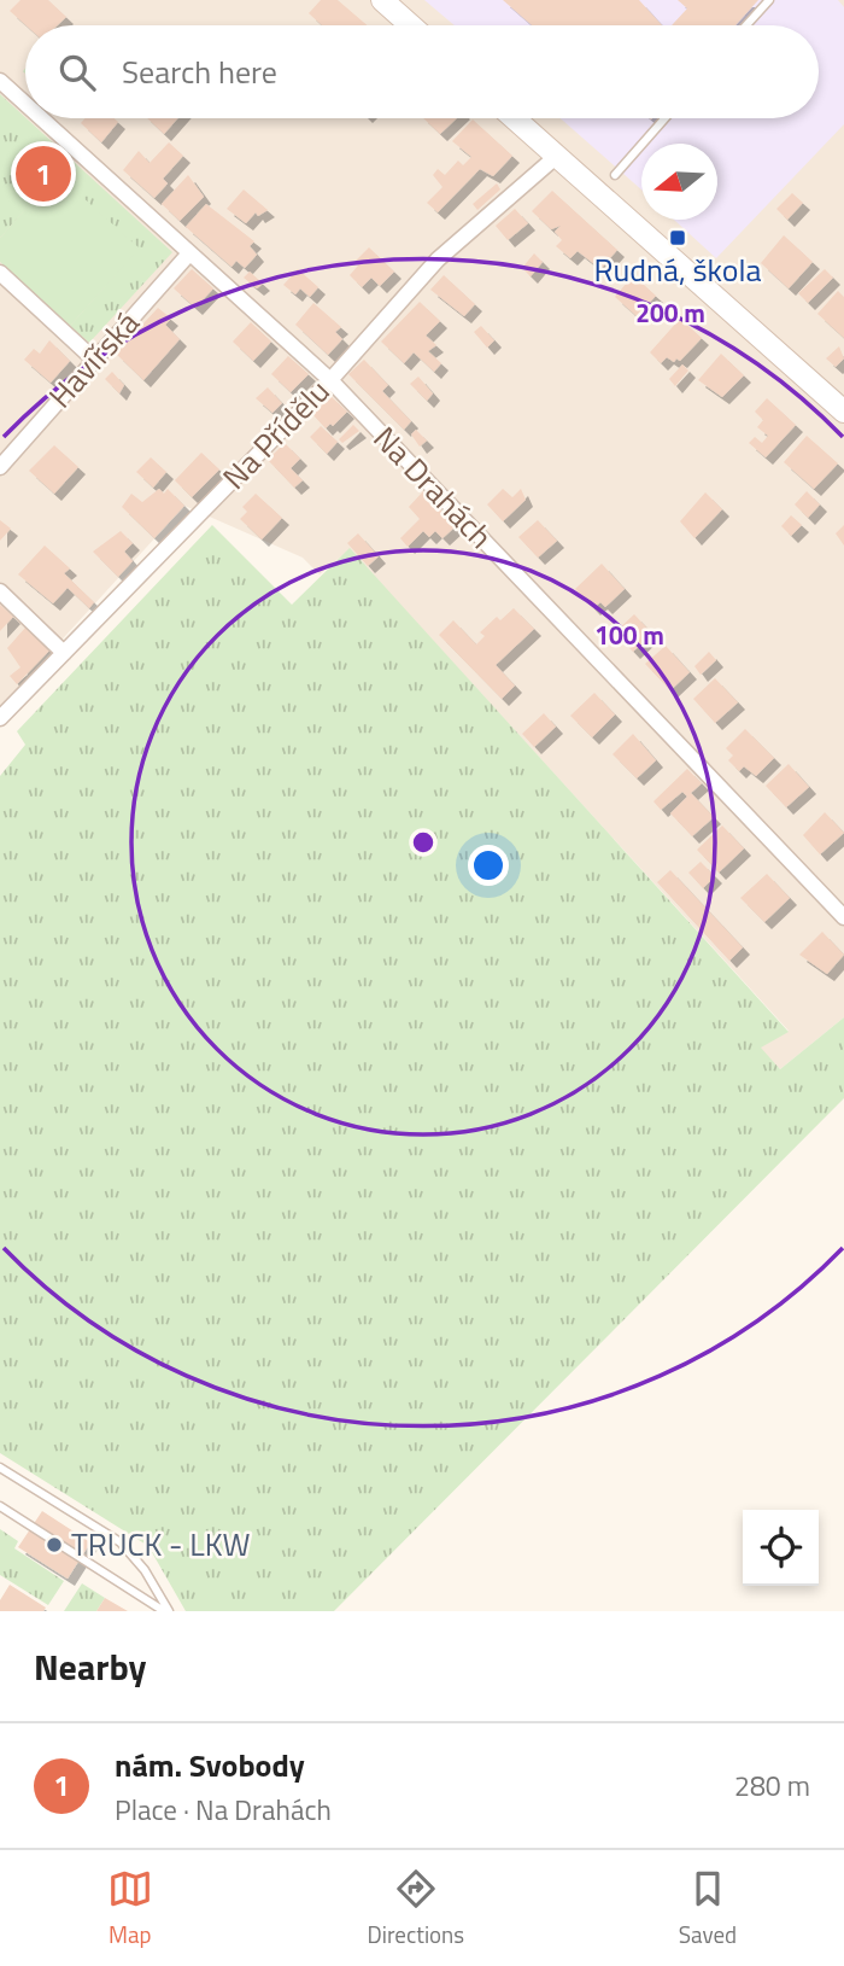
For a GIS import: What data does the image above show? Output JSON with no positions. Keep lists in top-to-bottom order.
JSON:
{
  "streets": {
    "street": ["Havířská", "Na Přídělu", "Na Drahách"]
  },
  "crossings": [
    ["Havířská", "Na Drahách"],
    ["Na Přídělu", "Na Drahách"]
  ],
  "places": {
    "transit": ["Rudná, škola"],
    "other": ["TRUCK - LKW"]
  },
  "north": "left",
  "page": {
    "search": "Search here",
    "pins": "1",
    "heading": "Nearby",
    "list": [
      {
        "mark": "1",
        "name": "nám. Svobody",
        "note": "Place · Na Drahách",
        "value": "280 m"
      }
    ],
    "nav": ["Map", "Directions", "Saved"]
  },
  "rings": ["200 m", "100 m"]
}
